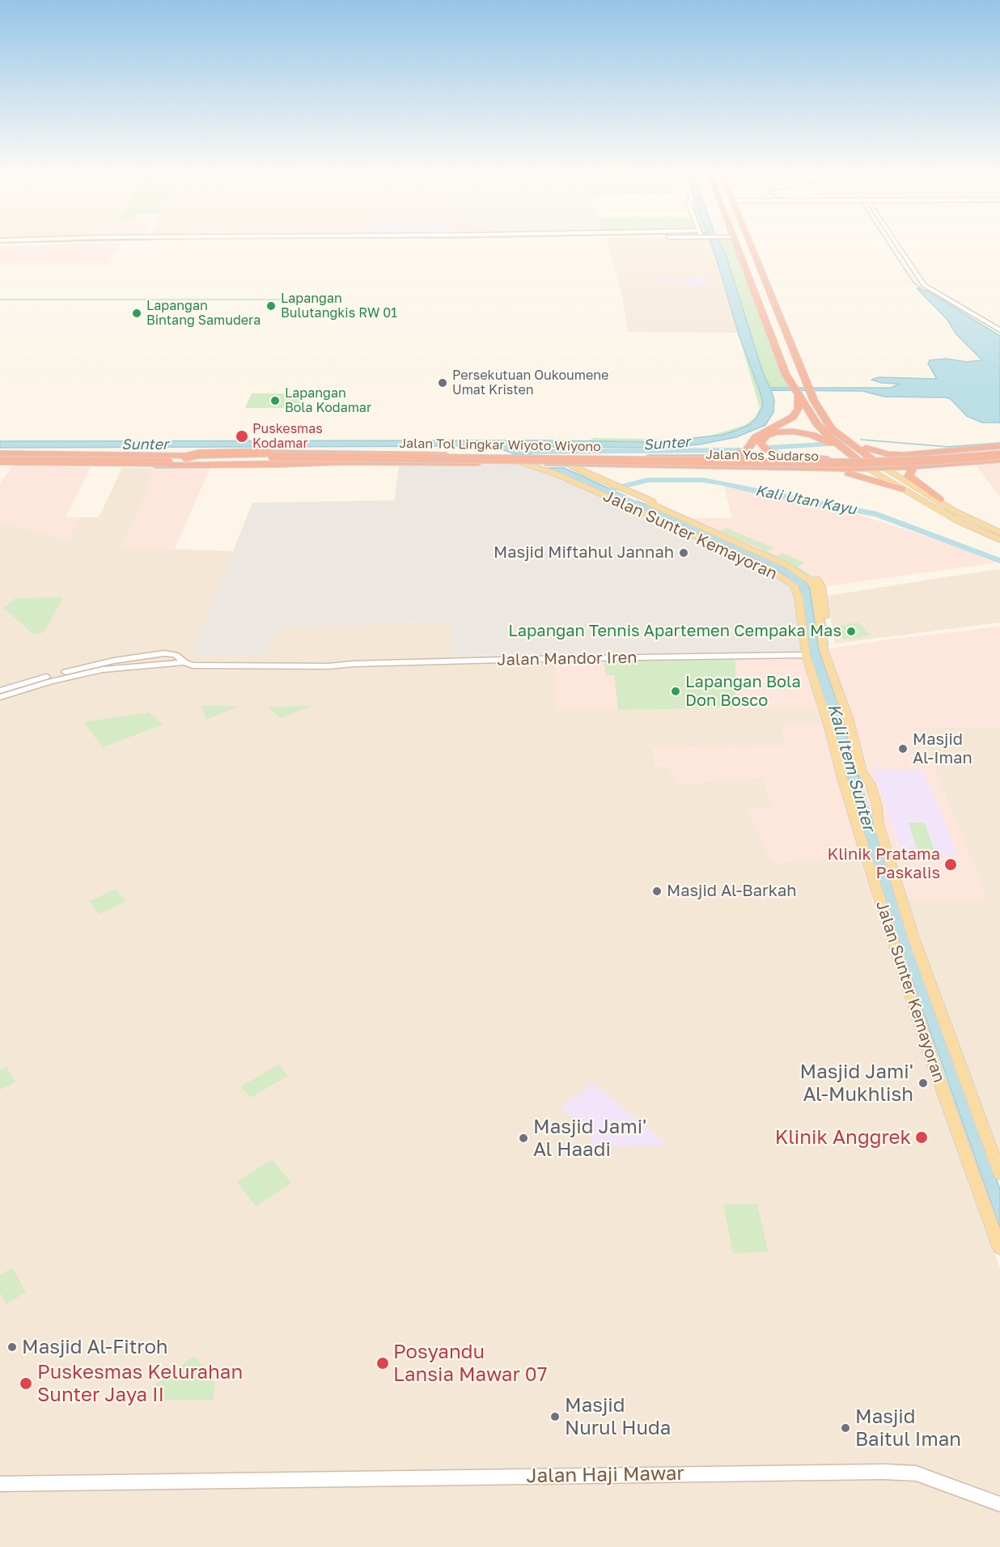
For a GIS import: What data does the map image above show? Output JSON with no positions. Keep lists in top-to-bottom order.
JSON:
{
  "streets": {
    "highway": ["Jalan Tol Lingkar Wiyoto Wiyono", "Jalan Yos Sudarso"],
    "main road": ["Jalan Sunter Kemayoran"],
    "street": ["Jalan Mandor Iren", "Jalan Haji Mawar"]
  },
  "crossings": [
    ["Jalan Tol Lingkar Wiyoto Wiyono", "Jalan Yos Sudarso"],
    ["Jalan Yos Sudarso", "Jalan Sunter Kemayoran"],
    ["Jalan Sunter Kemayoran", "Jalan Mandor Iren"]
  ],
  "water": ["Sunter", "Kali Utan Kayu", "Kali Item Sunter"],
  "places": [
    "Lapangan Bulutangkis RW 01",
    "Lapangan Bintang Samudera",
    "Persekutuan Oukoumene Umat Kristen",
    "Lapangan Bola Kodamar",
    "Puskesmas Kodamar",
    "Masjid Miftahul Jannah",
    "Lapangan Tennis Apartemen Cempaka Mas",
    "Lapangan Bola Don Bosco",
    "Masjid Al-Iman",
    "Klinik Pratama Paskalis",
    "Masjid Al-Barkah",
    "Masjid Jami' Al-Mukhlish",
    "Klinik Anggrek",
    "Masjid Jami' Al Haadi",
    "Masjid Al-Fitroh",
    "Posyandu Lansia Mawar 07",
    "Puskesmas Kelurahan Sunter Jaya II",
    "Masjid Nurul Huda",
    "Masjid Baitul Iman"
  ]
}
